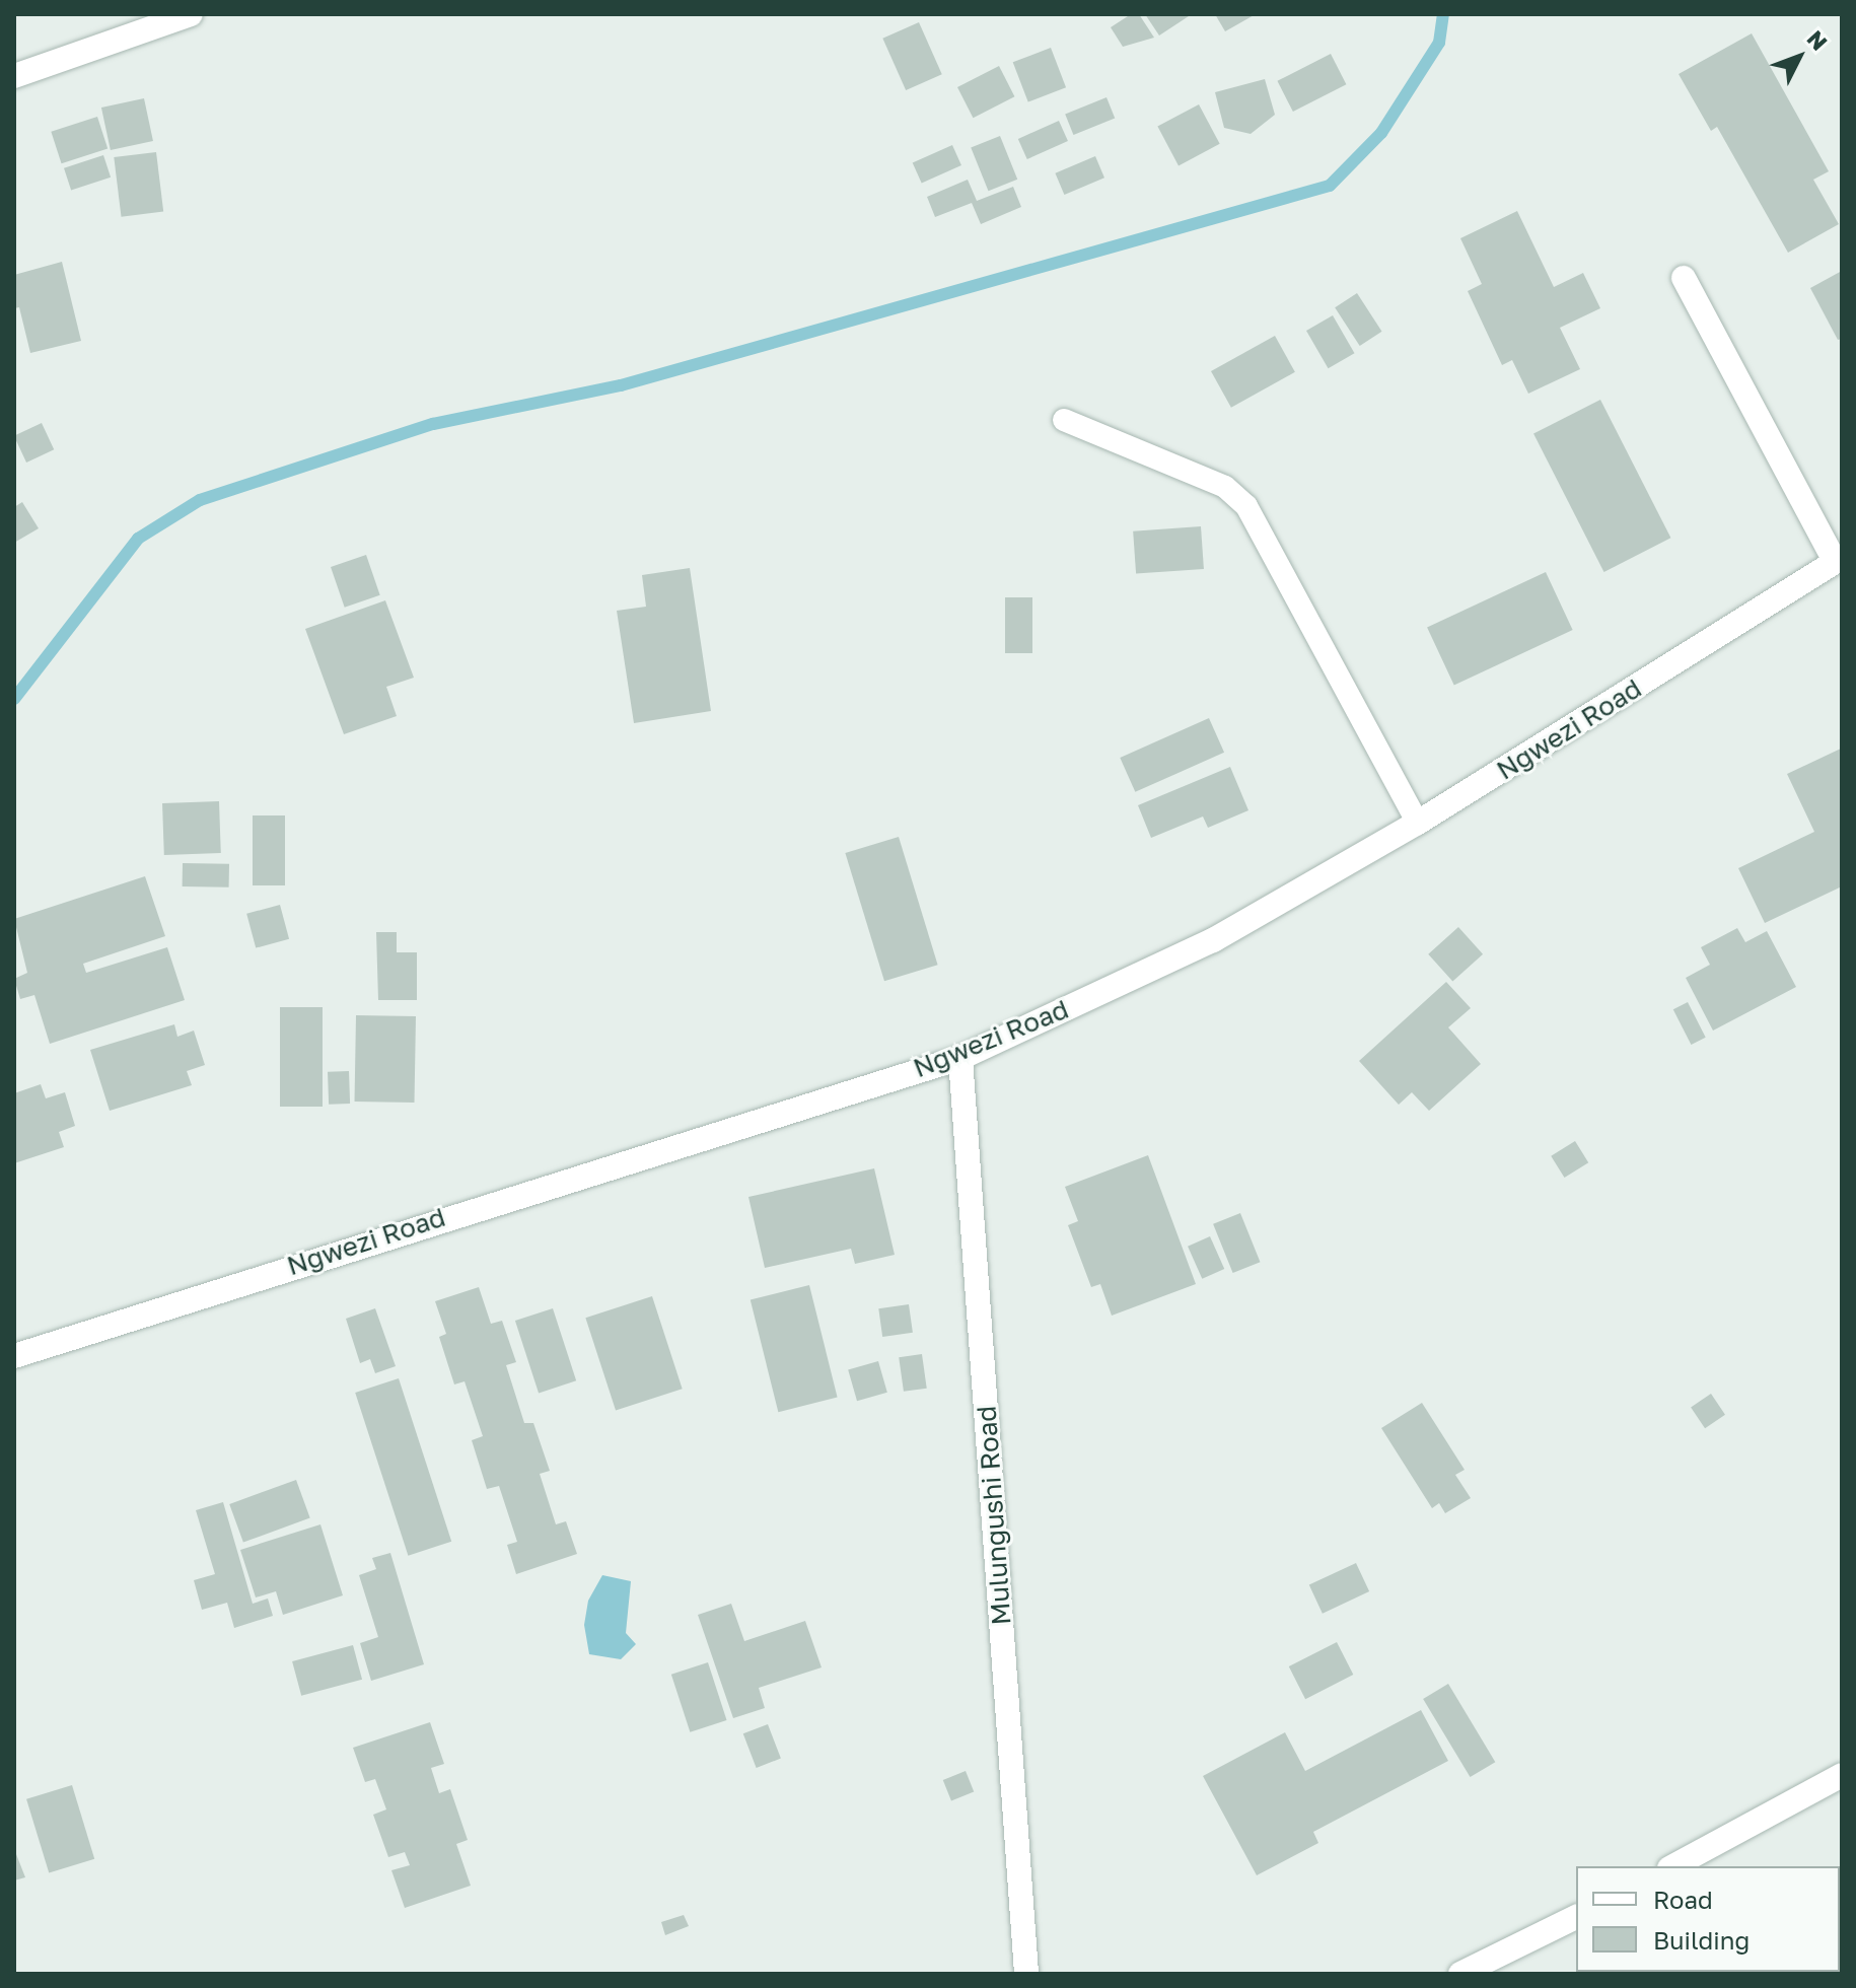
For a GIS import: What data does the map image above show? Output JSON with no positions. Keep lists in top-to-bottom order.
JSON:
{
  "streets": {
    "street": ["Ngwezi Road", "Mulungushi Road"]
  },
  "crossings": [
    ["Ngwezi Road", "Mulungushi Road"]
  ],
  "legend": ["Road", "Building"],
  "north": "top right"
}
